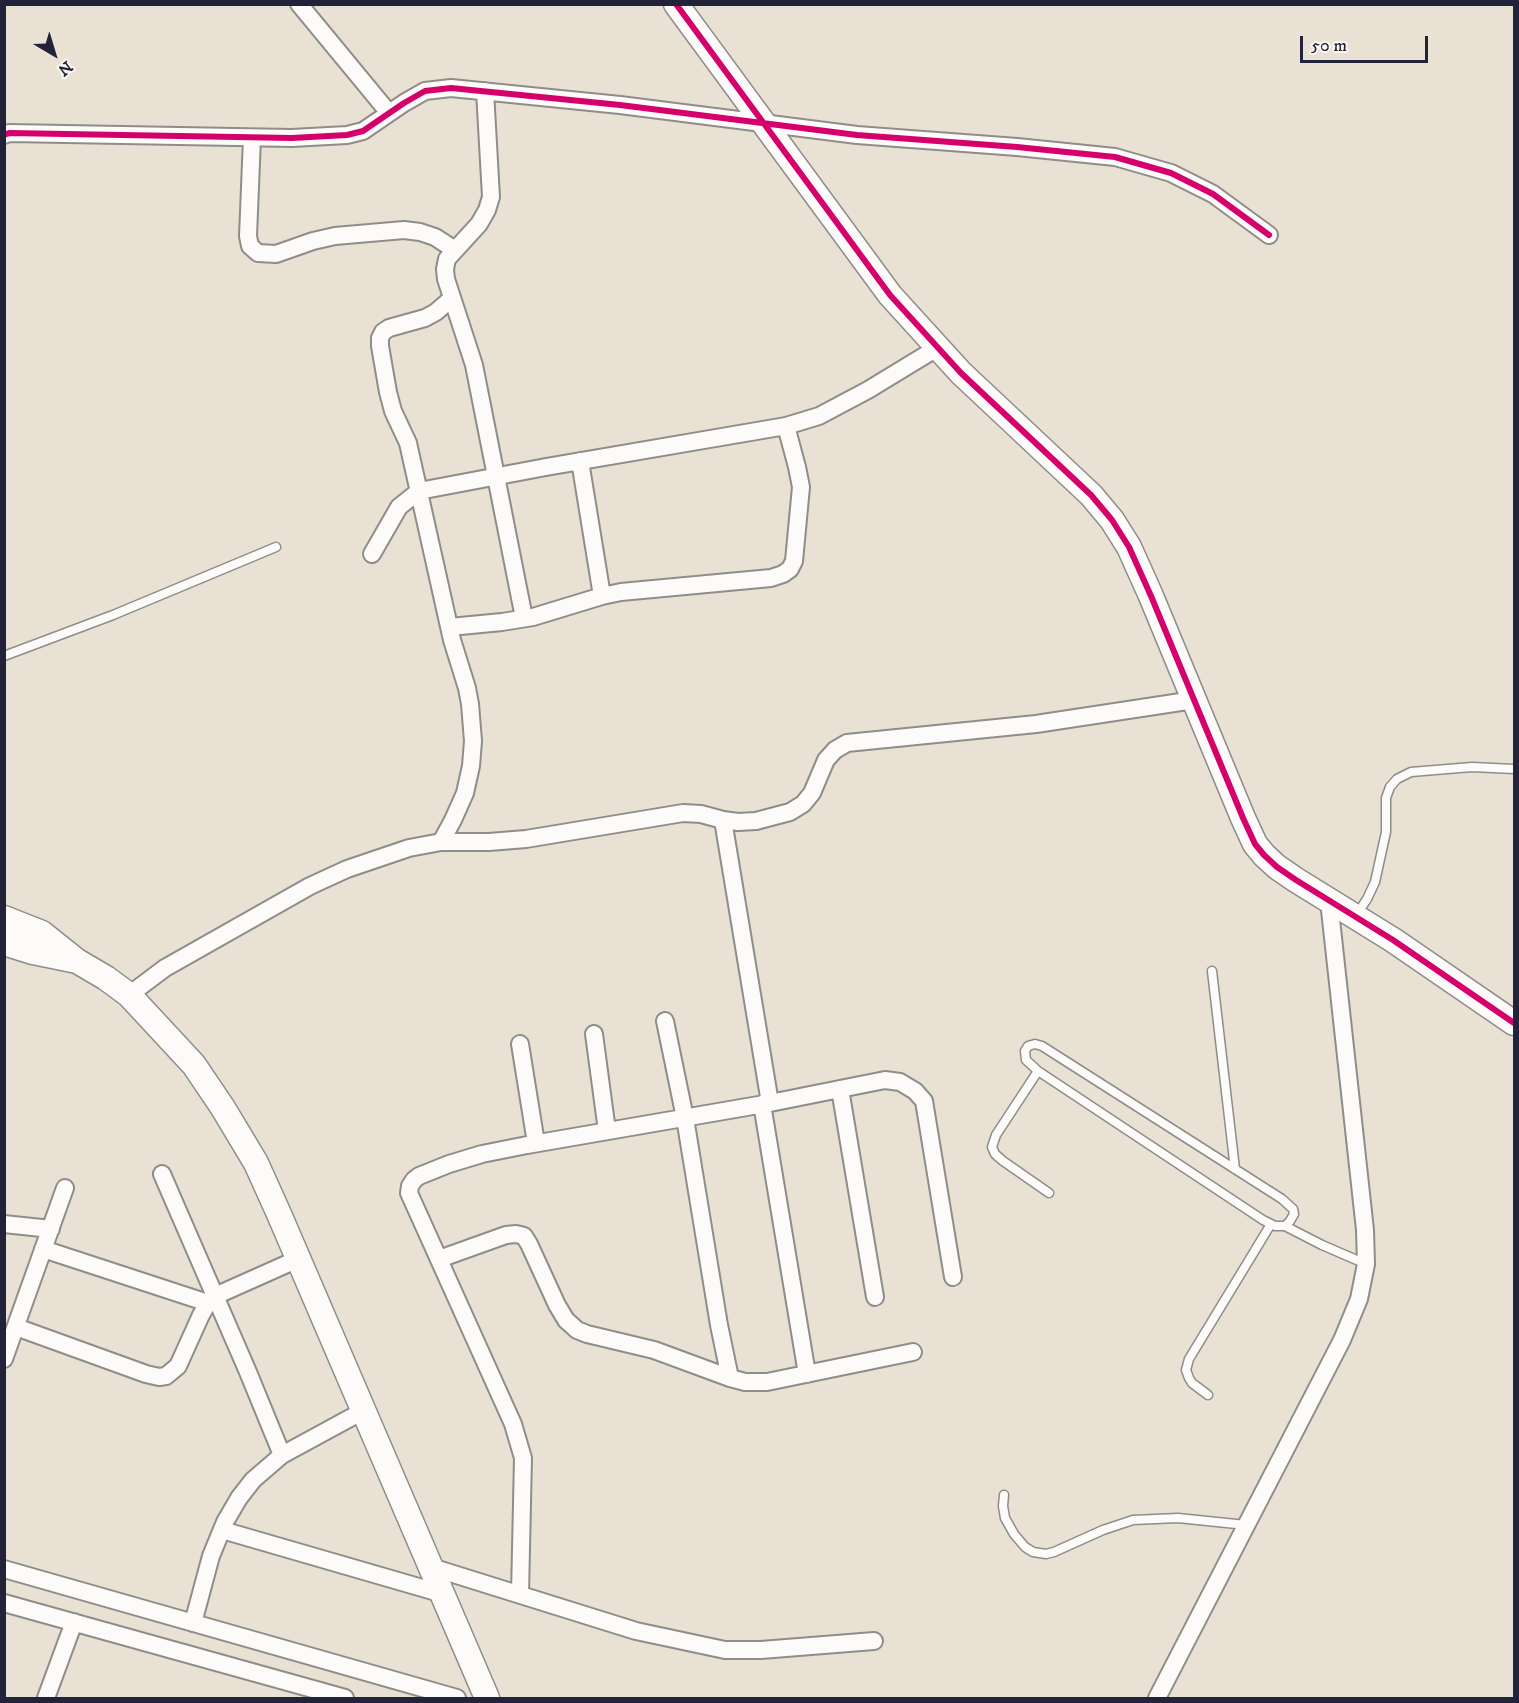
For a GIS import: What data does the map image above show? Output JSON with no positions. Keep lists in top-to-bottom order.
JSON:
{
  "scale_bar": "50 m",
  "north": "bottom right"
}
